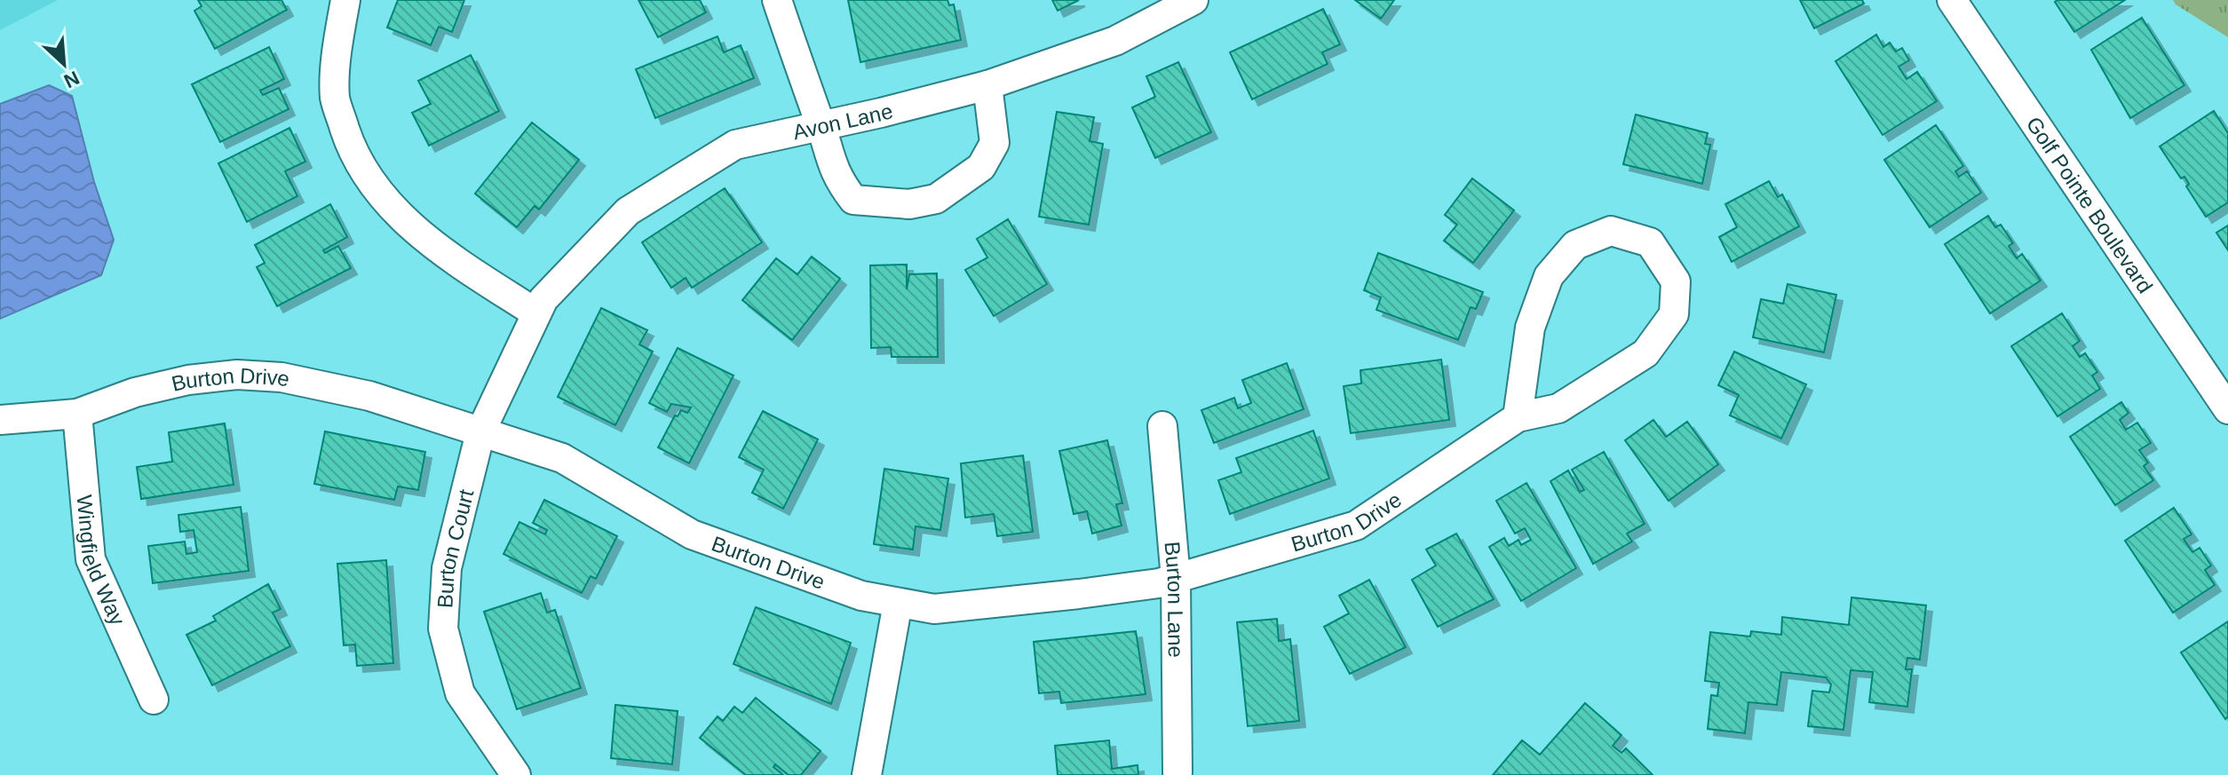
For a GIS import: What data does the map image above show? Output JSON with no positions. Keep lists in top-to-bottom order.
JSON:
{
  "streets": {
    "street": [
      "Avon Lane",
      "Golf Pointe Boulevard",
      "Burton Drive",
      "Burton Court",
      "Wingfield Way",
      "Burton Lane"
    ]
  },
  "crossings": [
    ["Avon Lane", "Burton Drive"],
    ["Avon Lane", "Burton Court"],
    ["Burton Drive", "Burton Court"],
    ["Burton Drive", "Wingfield Way"],
    ["Burton Drive", "Burton Lane"]
  ],
  "north": "bottom right"
}
